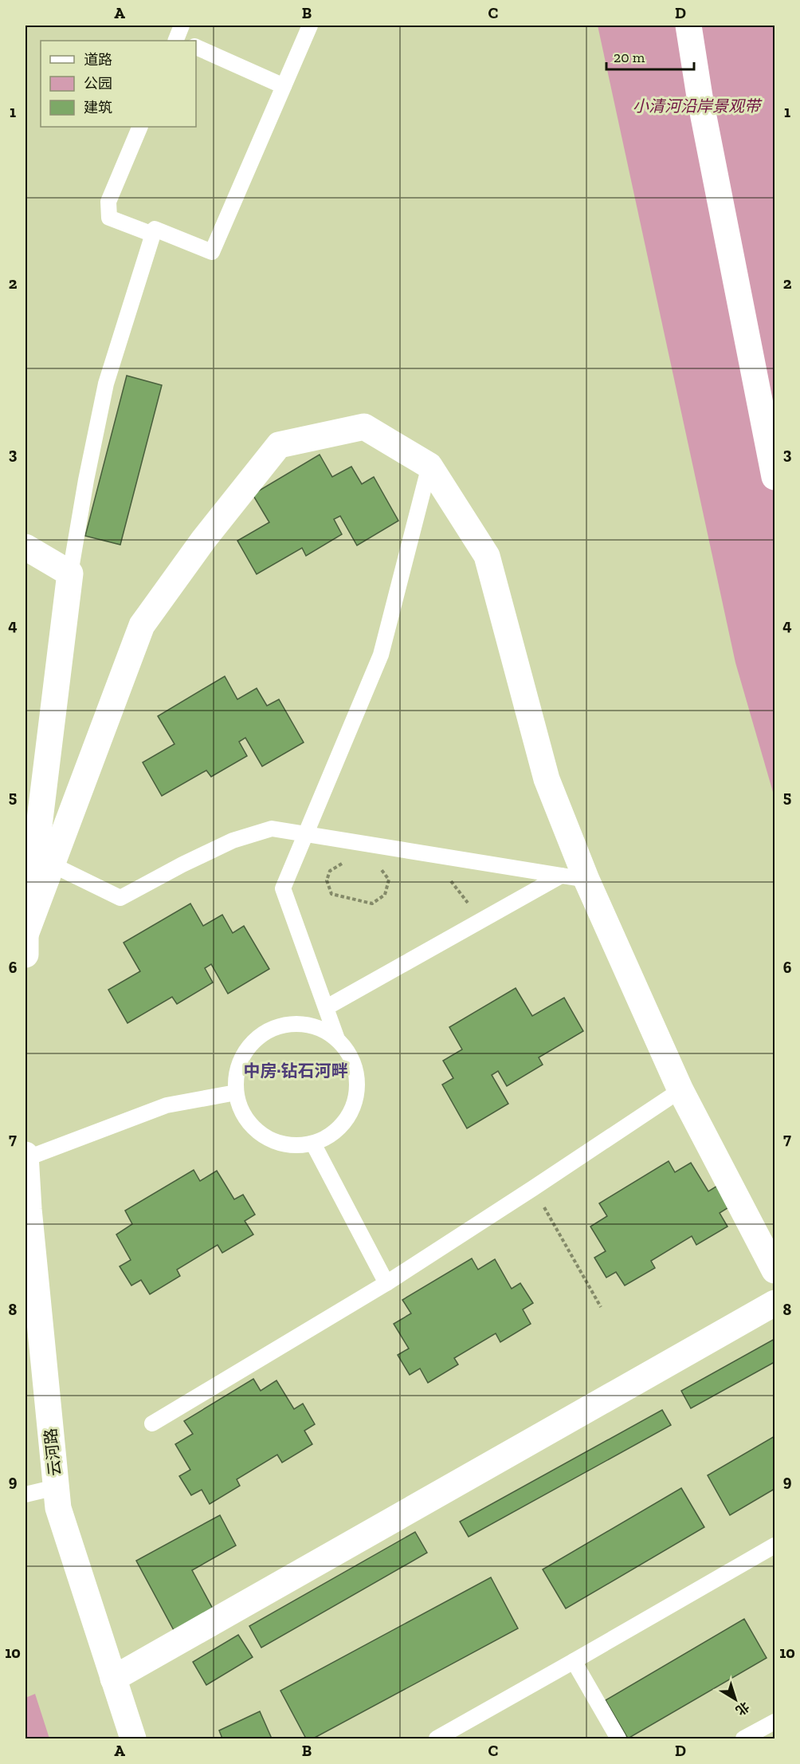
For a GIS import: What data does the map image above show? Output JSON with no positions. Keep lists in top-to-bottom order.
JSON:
{
  "streets": {
    "street": ["云河路"]
  },
  "districts": ["中房·钻石河畔"],
  "parks": ["小清河沿岸景观带"],
  "legend": ["道路", "公园", "建筑"],
  "scale_bar": "20 m",
  "north": "bottom right",
  "grid": {
    "columns": [
      "A",
      "B",
      "C",
      "D"
    ],
    "rows": [
      "1",
      "2",
      "3",
      "4",
      "5",
      "6",
      "7",
      "8",
      "9",
      "10"
    ]
  }
}
